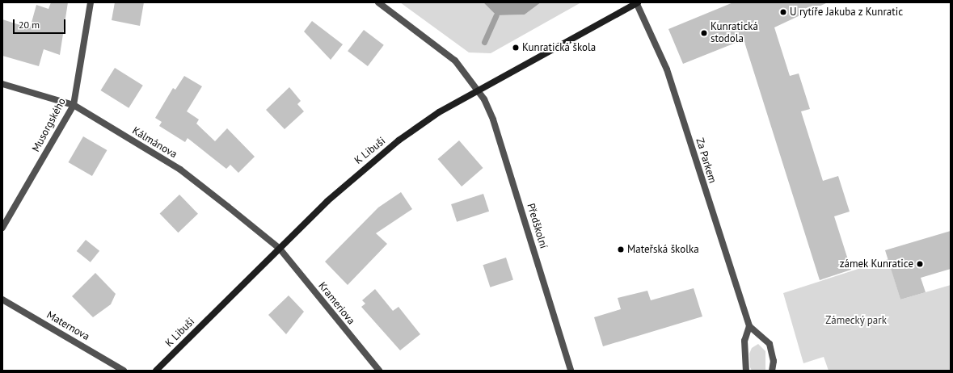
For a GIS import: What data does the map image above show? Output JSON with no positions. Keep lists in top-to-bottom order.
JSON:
{
  "streets": {
    "street": [
      "Musorgského",
      "Kálmánova",
      "K Libuši",
      "Za Parkem",
      "Předškolní",
      "Krameriova",
      "Maternova"
    ]
  },
  "crossings": [
    ["Musorgského", "Kálmánova"],
    ["Kálmánova", "K Libuši"],
    ["Kálmánova", "Krameriova"],
    ["K Libuši", "Za Parkem"],
    ["K Libuši", "Předškolní"],
    ["K Libuši", "Krameriova"]
  ],
  "parks": ["Zámecký park"],
  "places": [
    "U rytíře Jakuba z Kunratic",
    "Kunratická stodola",
    "Kunratická škola",
    "Mateřská školka",
    "zámek Kunratice"
  ],
  "scale_bar": "20 m"
}
